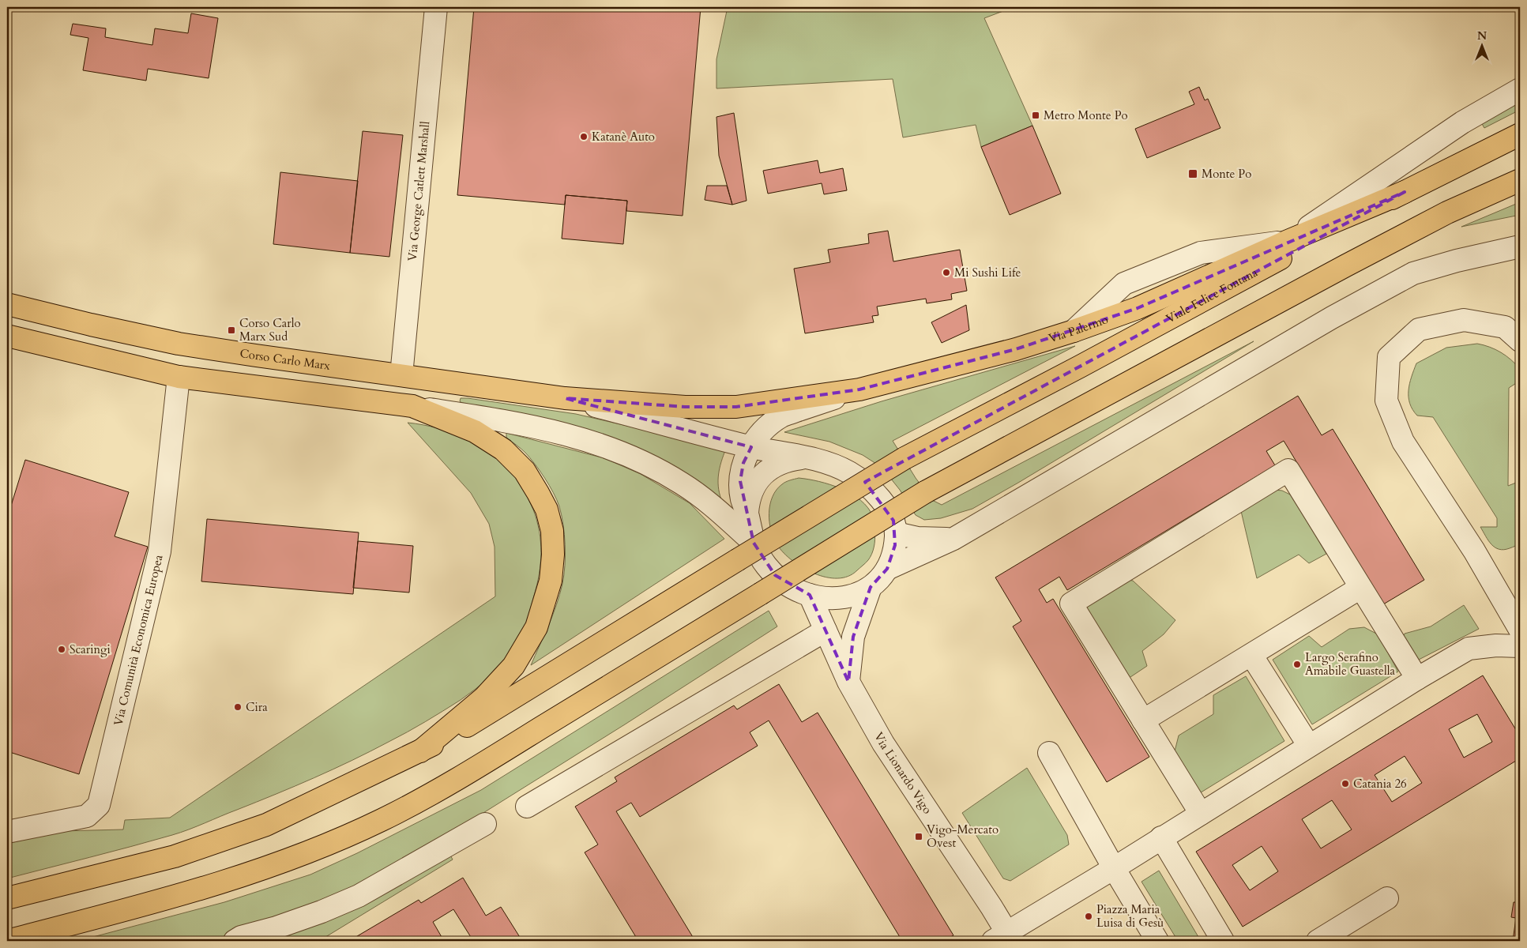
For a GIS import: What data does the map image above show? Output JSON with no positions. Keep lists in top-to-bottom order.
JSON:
{
  "streets": {
    "main road": ["Viale Felice Fontana", "Via Palermo", "Corso Carlo Marx"],
    "street": ["Via George Catlett Marshall", "Via Comunità Economica Europea", "Via Lionardo Vigo"]
  },
  "crossings": [
    ["Via George Catlett Marshall", "Corso Carlo Marx"],
    ["Viale Felice Fontana", "Via Palermo"],
    ["Via Palermo", "Corso Carlo Marx"]
  ],
  "places": {
    "transit": [
      "Metro Monte Po",
      "Monte Po",
      "Corso Carlo Marx Sud",
      "Vigo-Mercato Ovest"
    ],
    "other": [
      "Katanè Auto",
      "Mi Sushi Life",
      "Scaringi",
      "Largo Serafino Amabile Guastella",
      "Cira",
      "Catania 26",
      "Piazza Maria Luisa di Gesù"
    ]
  },
  "north": "top"
}
